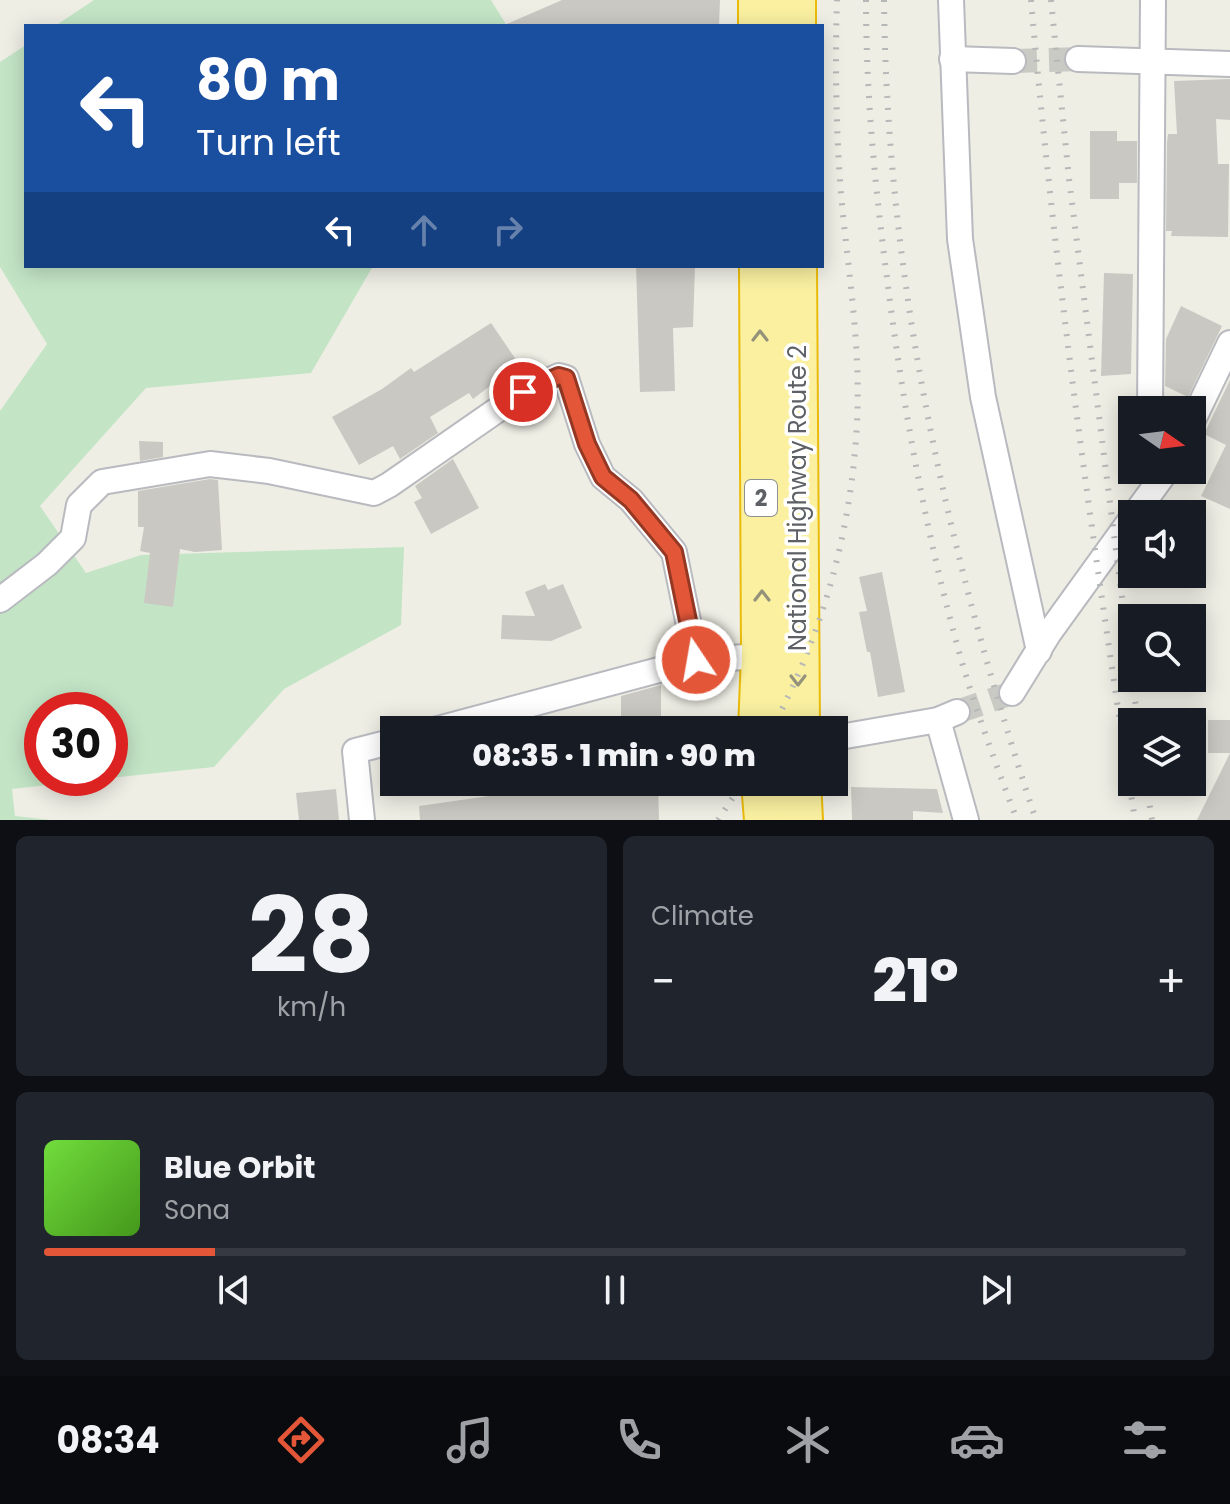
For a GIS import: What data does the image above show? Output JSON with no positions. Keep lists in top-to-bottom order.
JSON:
{
  "streets": {
    "highway": ["2", "National Highway Route 2"]
  },
  "north": "right",
  "page": {
    "turn": ["80 m", "Turn left"],
    "limit": "30",
    "trip": "08:35 · 1 min · 90 m",
    "tile": [
      ["28", "km/h"],
      "Climate"
    ],
    "heat": ["−", "21°", "+"],
    "song": ["Blue Orbit", "Sona"],
    "tabs": "08:34"
  }
}
